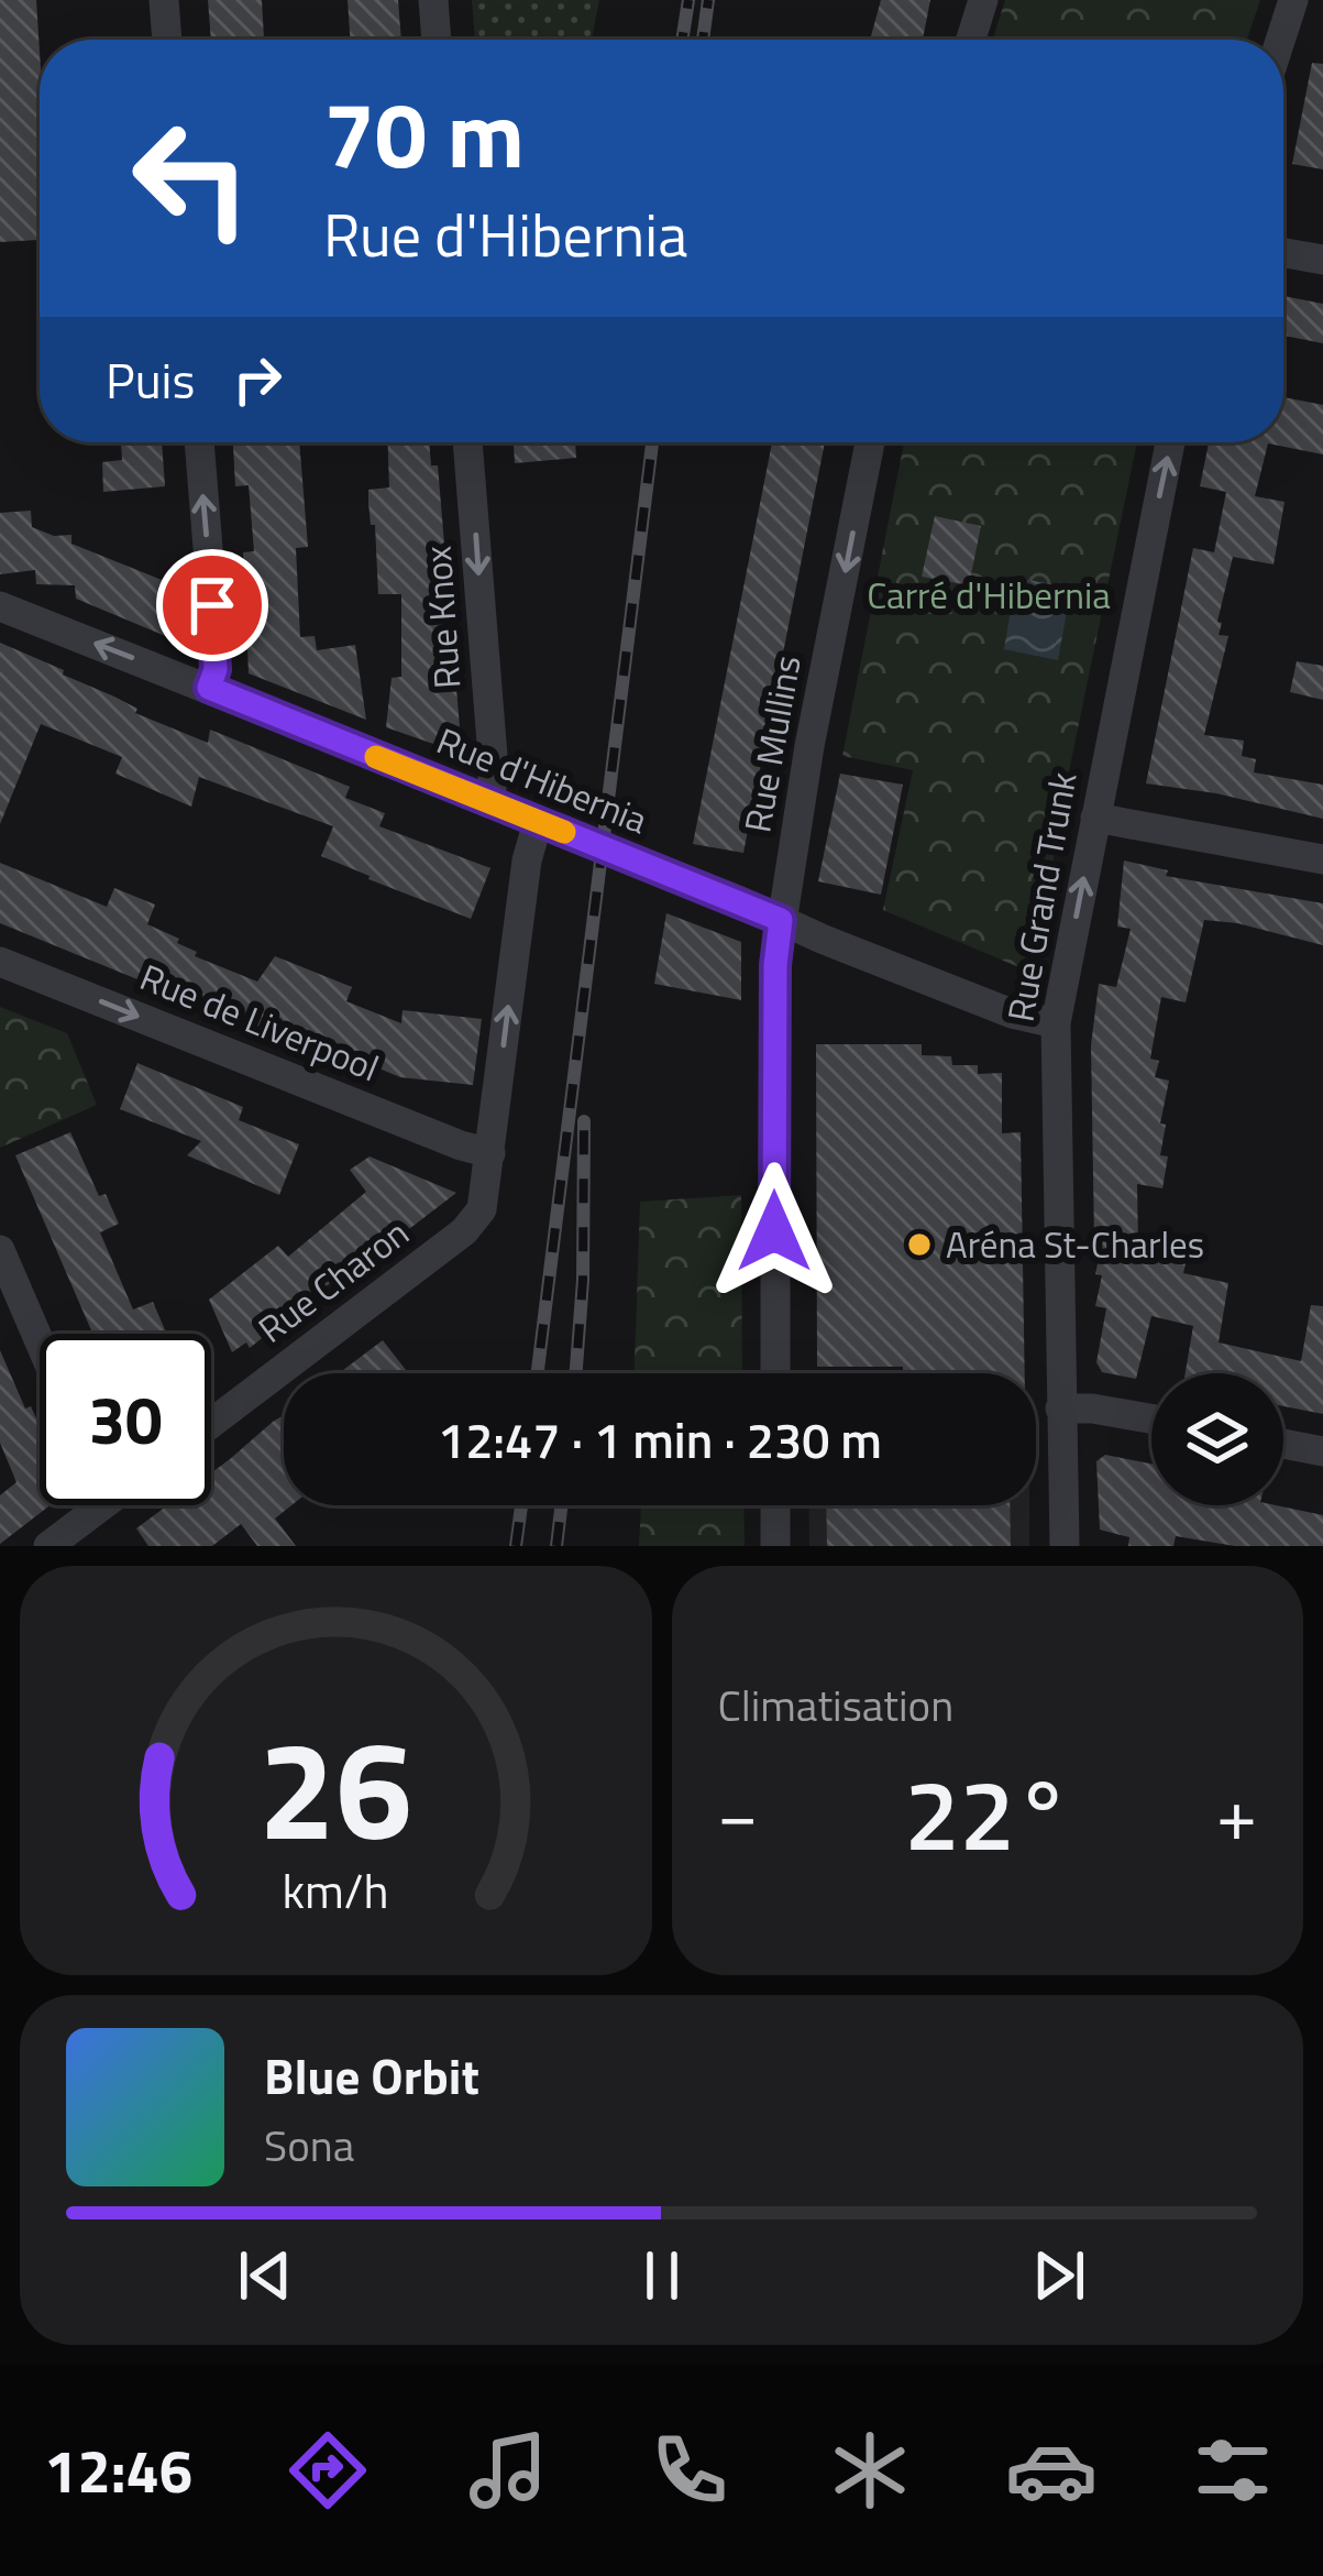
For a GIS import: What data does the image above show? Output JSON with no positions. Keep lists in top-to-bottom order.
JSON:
{
  "streets": {
    "street": [
      "Rue Knox",
      "Rue Mullins",
      "Rue d'Hibernia",
      "Rue Grand Trunk",
      "Rue de Liverpool",
      "Rue Charon"
    ]
  },
  "crossings": [
    ["Rue Knox", "Rue d'Hibernia"],
    ["Rue Mullins", "Rue d'Hibernia"],
    ["Rue d'Hibernia", "Rue Grand Trunk"],
    ["Rue de Liverpool", "Rue Charon"]
  ],
  "one_way": [
    "Rue Knox",
    "Rue Mullins",
    "Rue Grand Trunk",
    "Rue de Liverpool"
  ],
  "parks": ["Carré d'Hibernia"],
  "places": ["Aréna St-Charles"],
  "page": {
    "turn": ["70 m", "Rue d'Hibernia"],
    "then": "Puis",
    "limit": "30",
    "trip": "12:47 · 1 min · 230 m",
    "tile": "Climatisation",
    "heat": ["−", "22°", "+"],
    "song": ["Blue Orbit", "Sona"],
    "tabs": "12:46",
    "gauge": ["26", "km/h"]
  }
}
